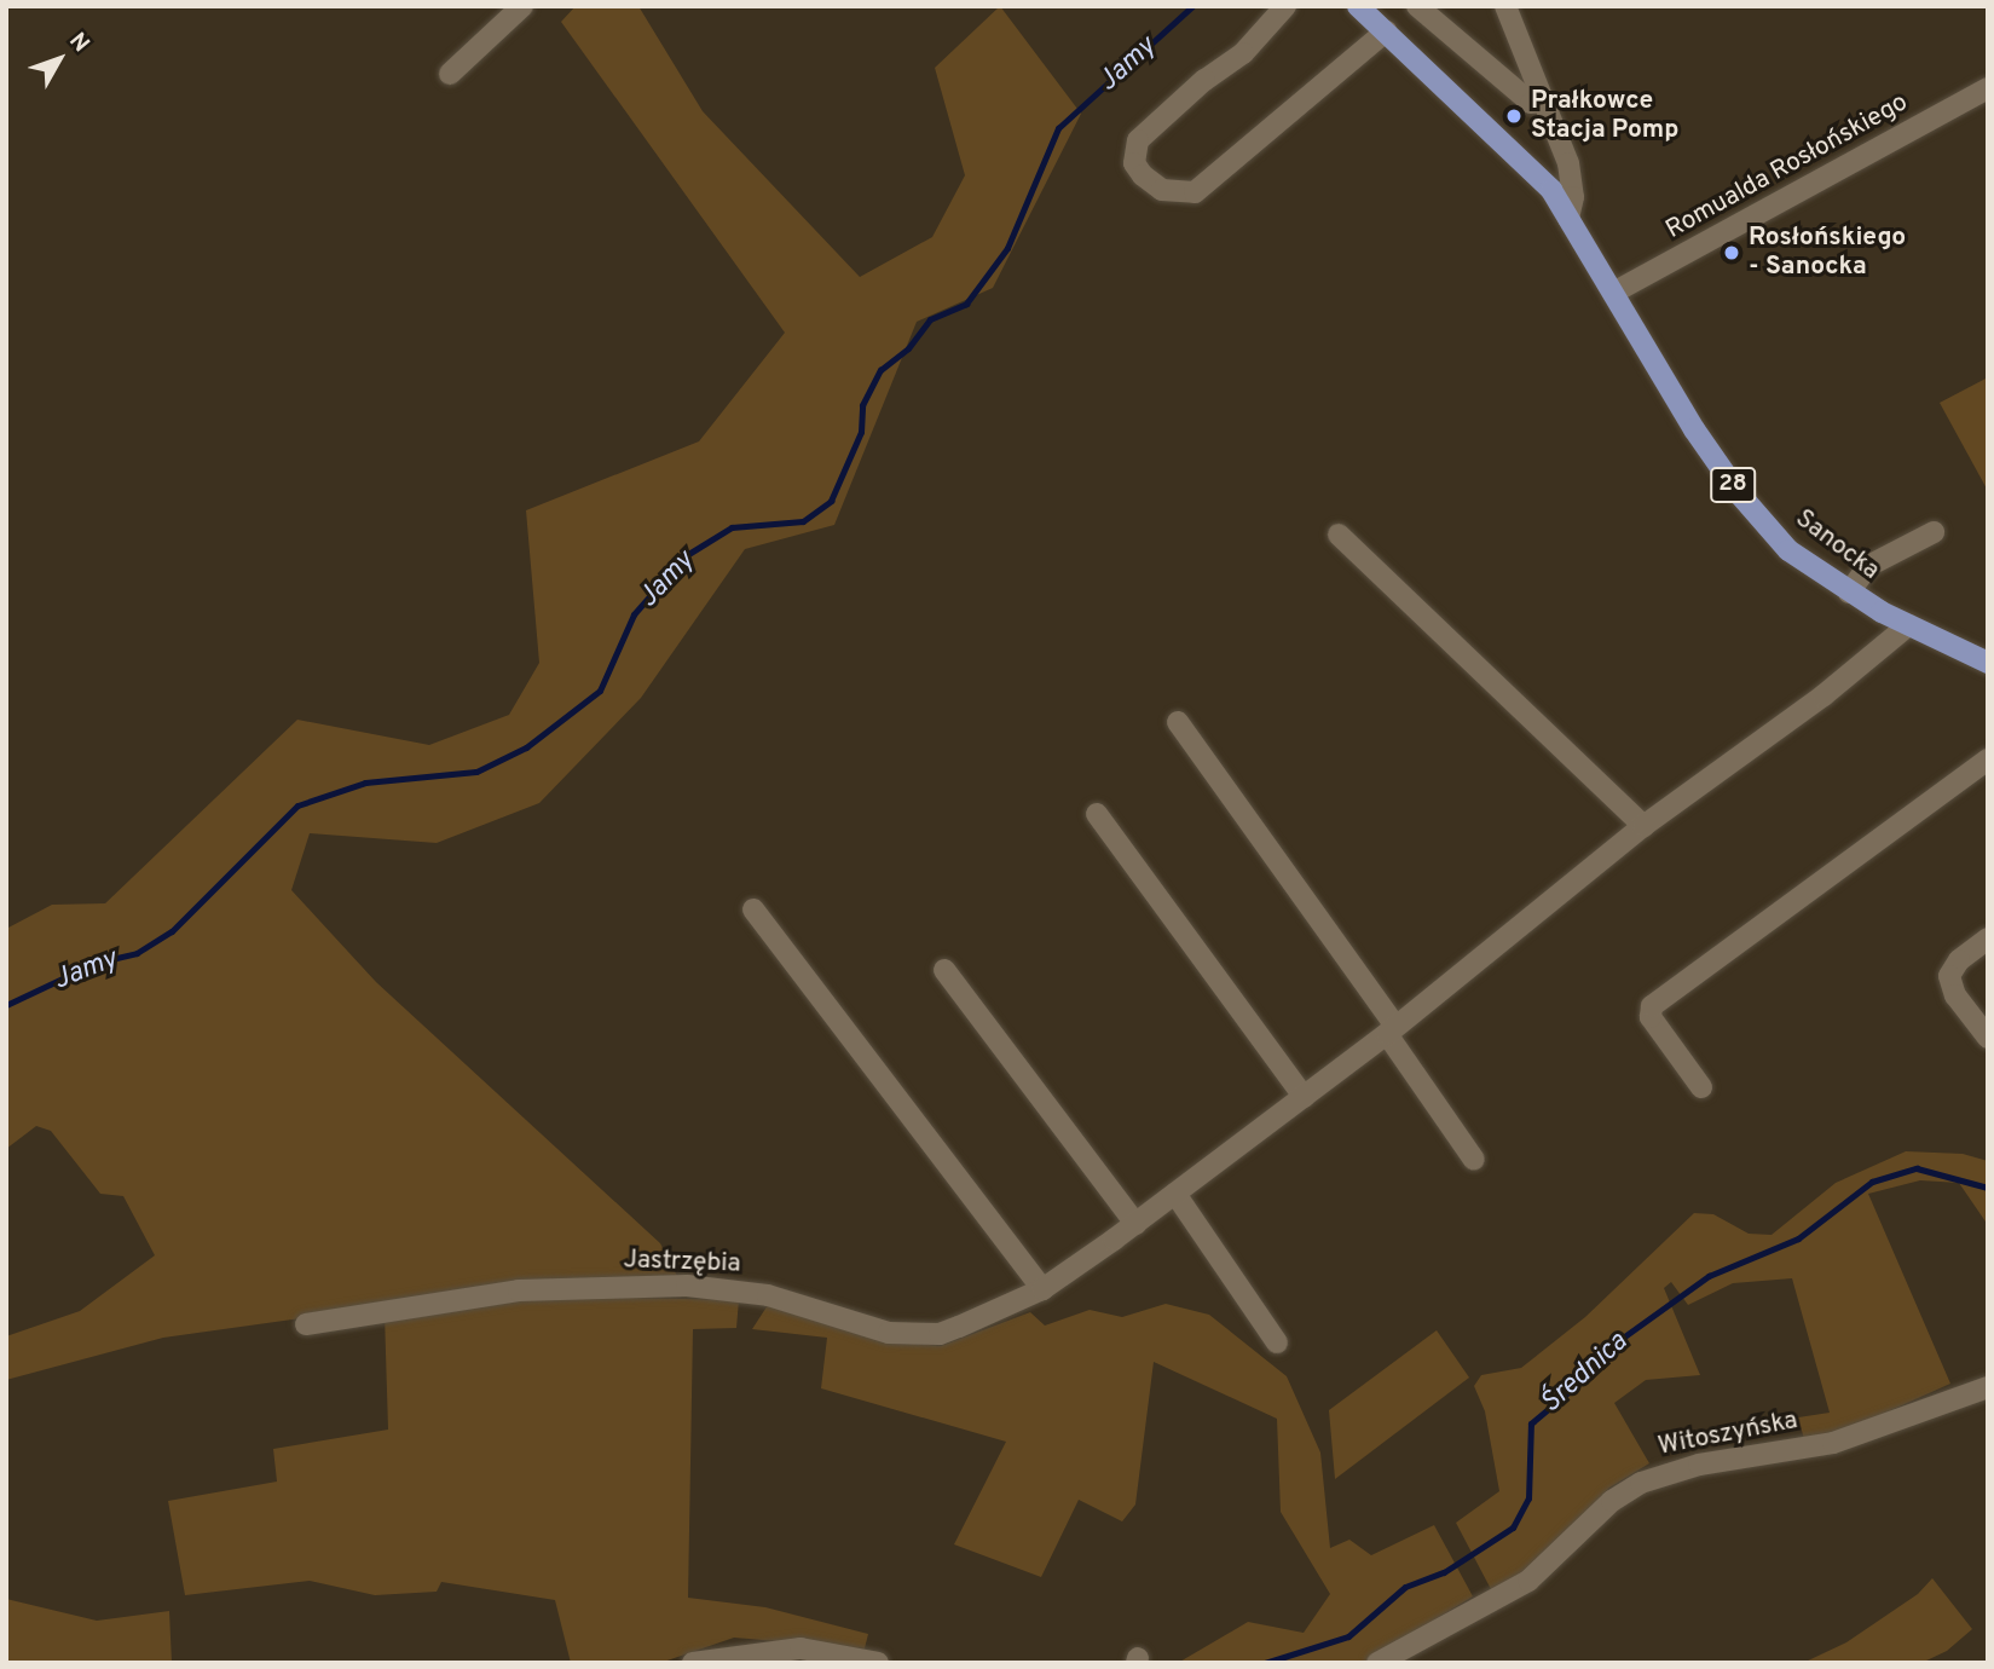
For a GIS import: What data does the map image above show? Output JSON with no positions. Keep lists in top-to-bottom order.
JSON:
{
  "streets": {
    "main road": ["28", "Sanocka"],
    "street": ["Romualda Rosłońskiego", "Jastrzębia", "Witoszyńska"]
  },
  "crossings": [
    ["Romualda Rosłońskiego", "28"],
    ["Romualda Rosłońskiego", "Sanocka"],
    ["28", "Sanocka"],
    ["Sanocka", "Jastrzębia"]
  ],
  "water": ["Jamy", "Średnica"],
  "places": ["Prałkowce Stacja Pomp", "Rosłońskiego - Sanocka"],
  "north": "top right"
}
